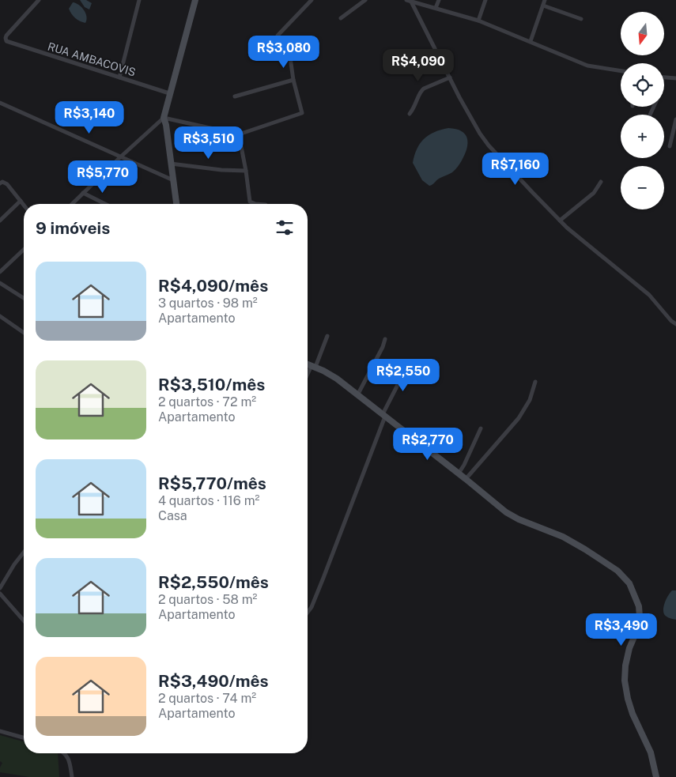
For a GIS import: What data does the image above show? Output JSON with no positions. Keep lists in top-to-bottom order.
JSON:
{
  "streets": {
    "street": ["RUA AMBACOVIS"]
  },
  "north": "bottom",
  "page": {
    "map_buttons": ["+", "−"],
    "price": [
      "R$3,080",
      "R$4,090",
      "R$3,140",
      "R$3,510",
      "R$7,160",
      "R$5,770",
      "R$2,550",
      "R$2,770",
      "R$3,490"
    ],
    "heading": "9 imóveis",
    "list": [
      {
        "name": "R$4,090/mês",
        "note": "3 quartos · 98 m² · Apartamento"
      },
      {
        "name": "R$3,510/mês",
        "note": "2 quartos · 72 m² · Apartamento"
      },
      {
        "name": "R$5,770/mês",
        "note": "4 quartos · 116 m² · Casa"
      },
      {
        "name": "R$2,550/mês",
        "note": "2 quartos · 58 m² · Apartamento"
      },
      {
        "name": "R$3,490/mês",
        "note": "2 quartos · 74 m² · Apartamento"
      }
    ]
  }
}
